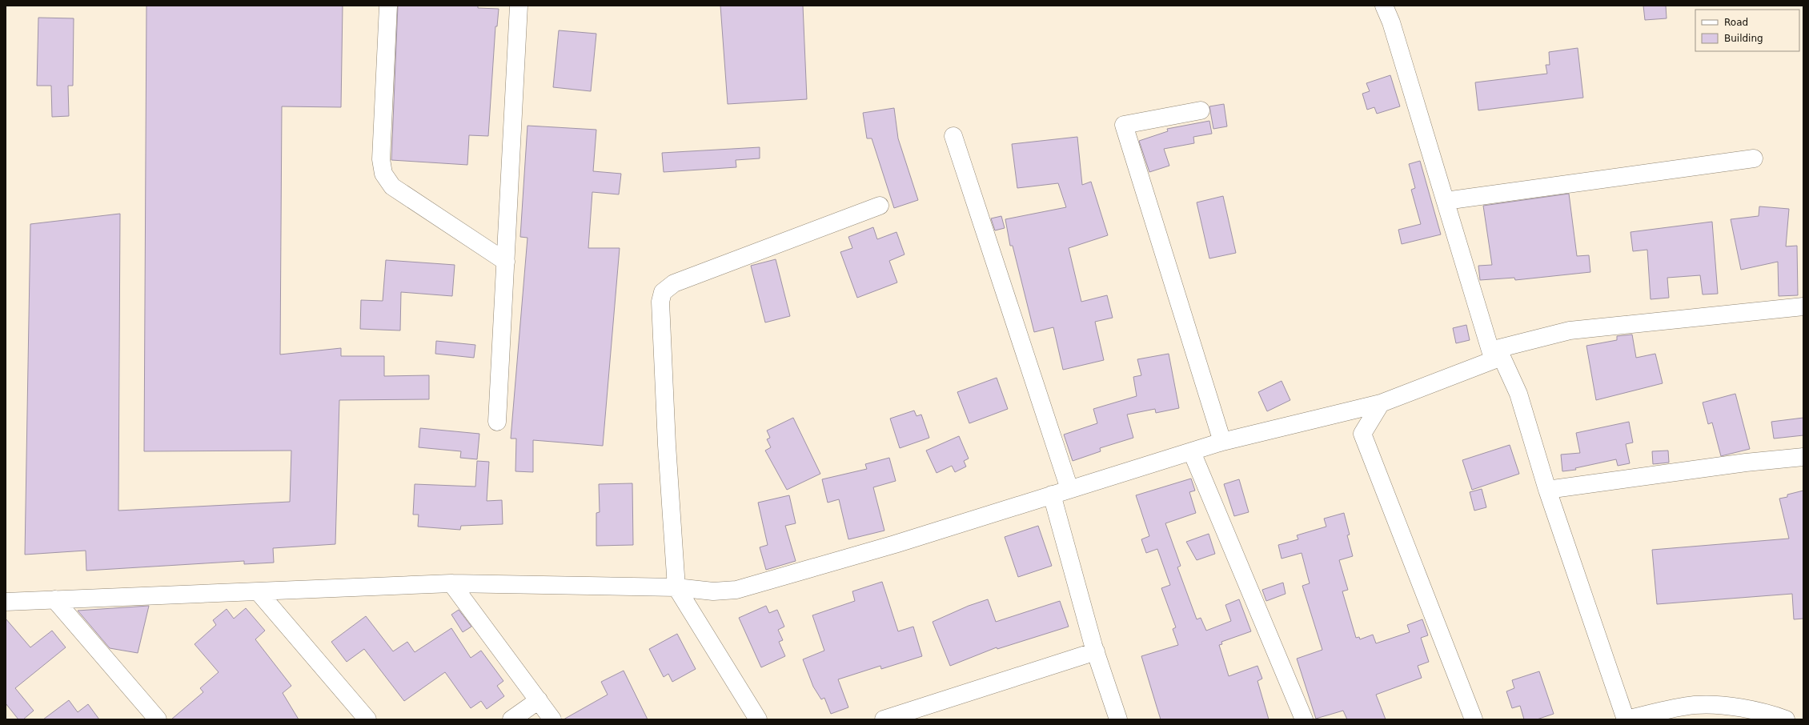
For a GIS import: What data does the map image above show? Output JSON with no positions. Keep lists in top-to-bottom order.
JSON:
{
  "legend": ["Road", "Building"]
}
